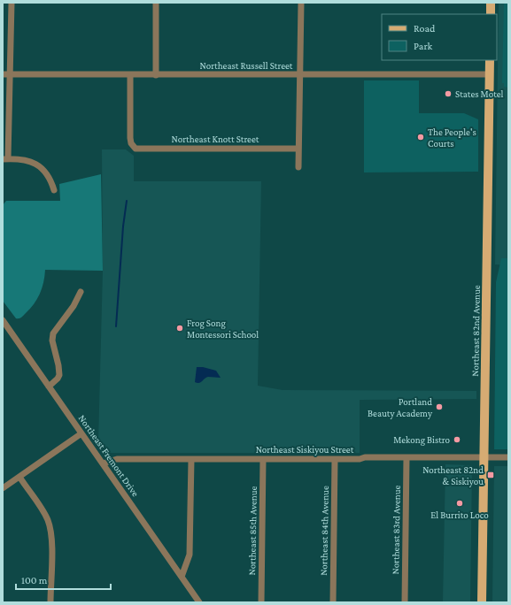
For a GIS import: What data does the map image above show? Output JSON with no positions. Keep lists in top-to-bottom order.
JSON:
{
  "streets": {
    "main road": ["Northeast 82nd Avenue"],
    "street": [
      "Northeast Russell Street",
      "Northeast Knott Street",
      "Northeast Siskiyou Street",
      "Northeast Fremont Drive",
      "Northeast 83rd Avenue",
      "Northeast 85th Avenue",
      "Northeast 84th Avenue"
    ]
  },
  "crossings": [
    ["Northeast Russell Street", "Northeast Knott Street"],
    ["Northeast Russell Street", "Northeast 82nd Avenue"],
    ["Northeast 82nd Avenue", "Northeast Siskiyou Street"],
    ["Northeast Siskiyou Street", "Northeast Fremont Drive"],
    ["Northeast Siskiyou Street", "Northeast 83rd Avenue"],
    ["Northeast Siskiyou Street", "Northeast 85th Avenue"],
    ["Northeast Siskiyou Street", "Northeast 84th Avenue"]
  ],
  "places": {
    "other": [
      "States Motel",
      "The People's Courts",
      "Frog Song Montessori School",
      "Portland Beauty Academy",
      "Mekong Bistro",
      "El Burrito Loco"
    ],
    "transit": ["Northeast 82nd & Siskiyou"]
  },
  "legend": ["Road", "Park"],
  "scale_bar": "100 m"
}
